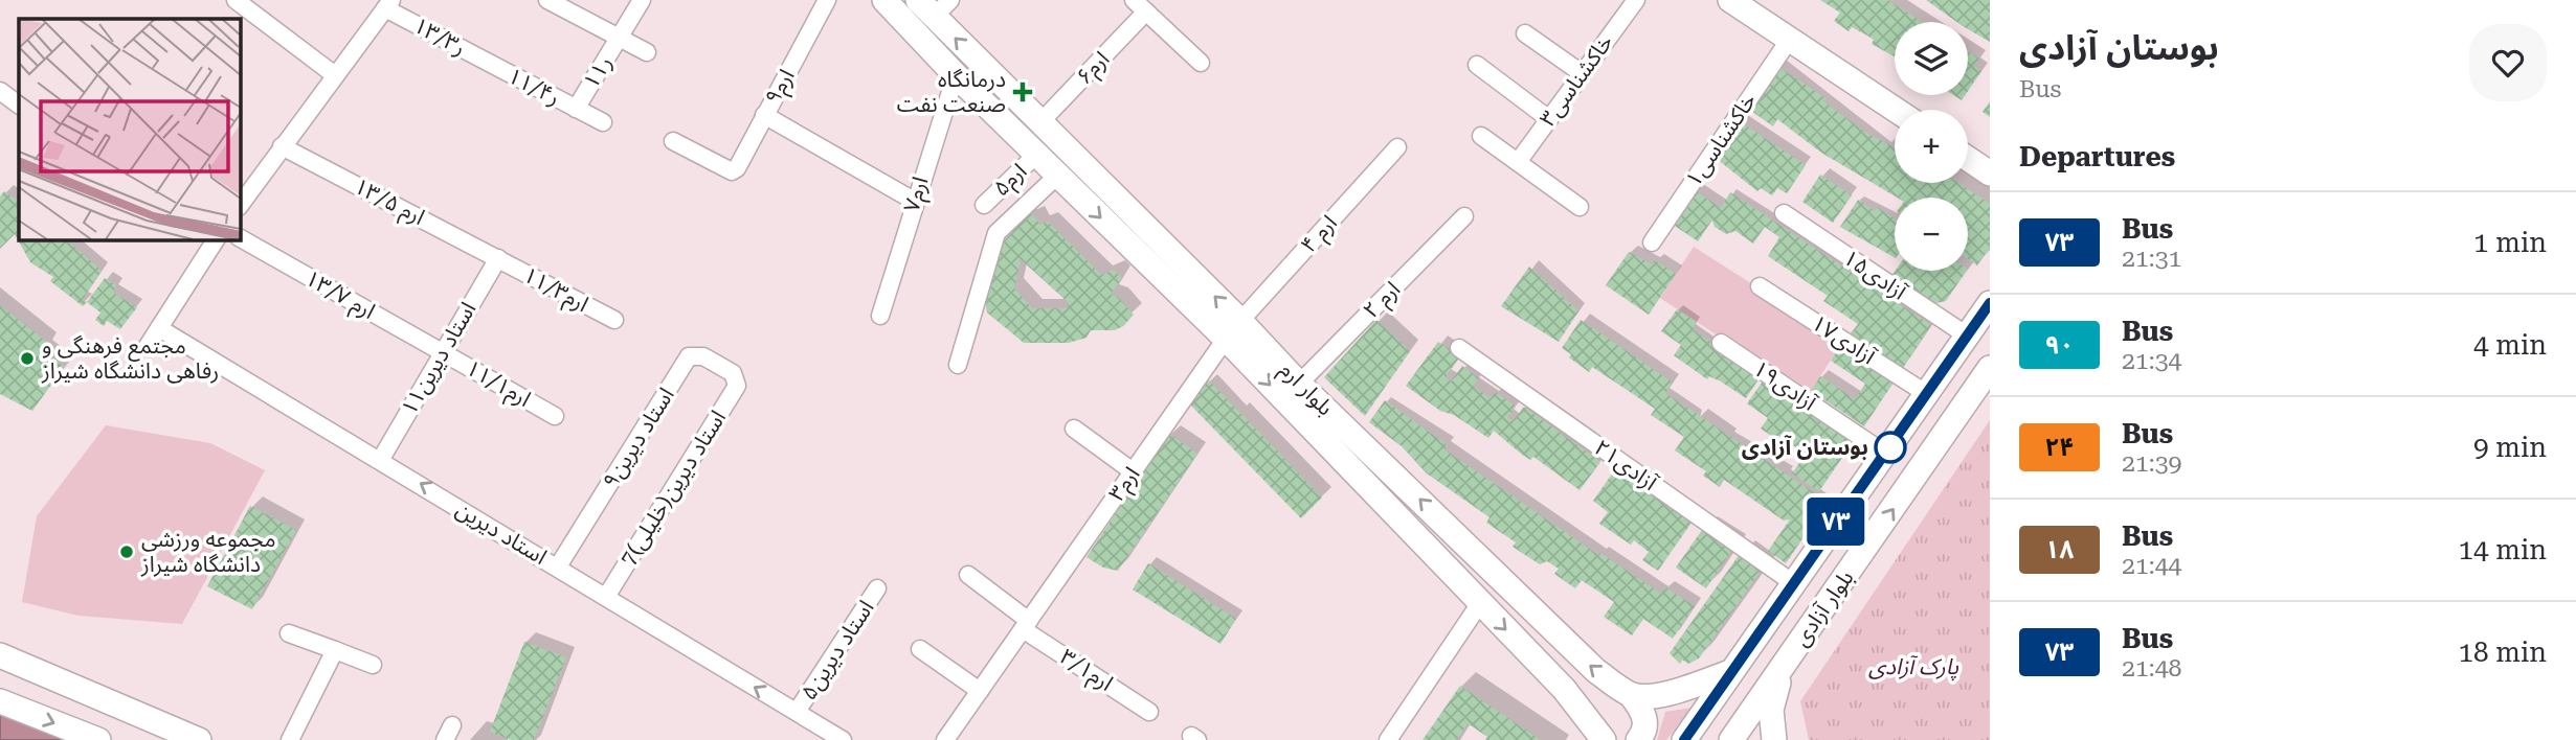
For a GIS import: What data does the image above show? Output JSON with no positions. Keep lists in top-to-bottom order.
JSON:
{
  "streets": {
    "main road": ["بلوار ارم", "بلوار آزادی"],
    "street": [
      "۱۳/۳ر",
      "ارم۶",
      "۱۱ر",
      "خاکشناسی۳",
      "۱۱/۴ر",
      "ارم۹",
      "خاکشناسی۱",
      "ارم۵",
      "ارم۷",
      "۱۳/۵ ارم",
      "ارم ۴",
      "آزادی۱۵",
      "۱۱/۳ارم",
      "۱۳/۷ ارم",
      "ارم ۲",
      "آزادی۱۷",
      "استاد دیرین۱۱",
      "۱۱/۱ارم",
      "آزادی۱۹",
      "استاد دیرین۹",
      "آزادی۲۱",
      "ارم۳",
      "7استاد دیرین(خلیلی)",
      "استاد دیرین",
      "استاد دیرین۵",
      "۳/۱ارم"
    ]
  },
  "crossings": [
    ["۱۳/۳ر", "۱۱/۴ر"],
    ["ارم۶", "بلوار ارم"],
    ["۱۱ر", "۱۱/۴ر"],
    ["ارم۵", "بلوار ارم"],
    ["ارم۷", "بلوار ارم"],
    ["۱۳/۵ ارم", "۱۱/۳ارم"],
    ["۱۳/۵ ارم", "استاد دیرین۱۱"],
    ["ارم ۴", "بلوار ارم"],
    ["ارم ۴", "ارم۳"],
    ["آزادی۱۵", "بلوار آزادی"],
    ["۱۱/۳ارم", "استاد دیرین۱۱"],
    ["۱۳/۷ ارم", "استاد دیرین۱۱"],
    ["۱۳/۷ ارم", "۱۱/۱ارم"],
    ["ارم ۲", "بلوار ارم"],
    ["آزادی۱۷", "بلوار آزادی"],
    ["استاد دیرین۱۱", "۱۱/۱ارم"],
    ["استاد دیرین۱۱", "استاد دیرین"],
    ["آزادی۱۹", "بلوار آزادی"],
    ["بلوار ارم", "ارم۳"],
    ["استاد دیرین۹", "7استاد دیرین(خلیلی)"],
    ["استاد دیرین۹", "استاد دیرین"],
    ["آزادی۲۱", "بلوار آزادی"],
    ["ارم۳", "۳/۱ارم"],
    ["7استاد دیرین(خلیلی)", "استاد دیرین"],
    ["استاد دیرین", "استاد دیرین۵"]
  ],
  "one_way": ["استاد دیرین"],
  "parks": ["پارک آزادی"],
  "places": {
    "health": ["درمانگاه صنعت نفت"],
    "other": ["مجتمع فرهنگی و رفاهی دانشگاه شیراز", "بوستان آزادی", "مجموعه ورزشی دانشگاه شیراز"]
  },
  "lines": ["bus line ۷۳"],
  "page": {
    "on_map": "۷۳",
    "heading": [
      ["بوستان آزادی", "Bus"],
      "Departures"
    ],
    "map_buttons": ["+", "−"],
    "list": [
      {
        "mark": "۷۳",
        "name": "Bus",
        "note": "21:31",
        "value": "1 min"
      },
      {
        "mark": "۹۰",
        "name": "Bus",
        "note": "21:34",
        "value": "4 min"
      },
      {
        "mark": "۲۴",
        "name": "Bus",
        "note": "21:39",
        "value": "9 min"
      },
      {
        "mark": "۱۸",
        "name": "Bus",
        "note": "21:44",
        "value": "14 min"
      },
      {
        "mark": "۷۳",
        "name": "Bus",
        "note": "21:48",
        "value": "18 min"
      }
    ]
  }
}
